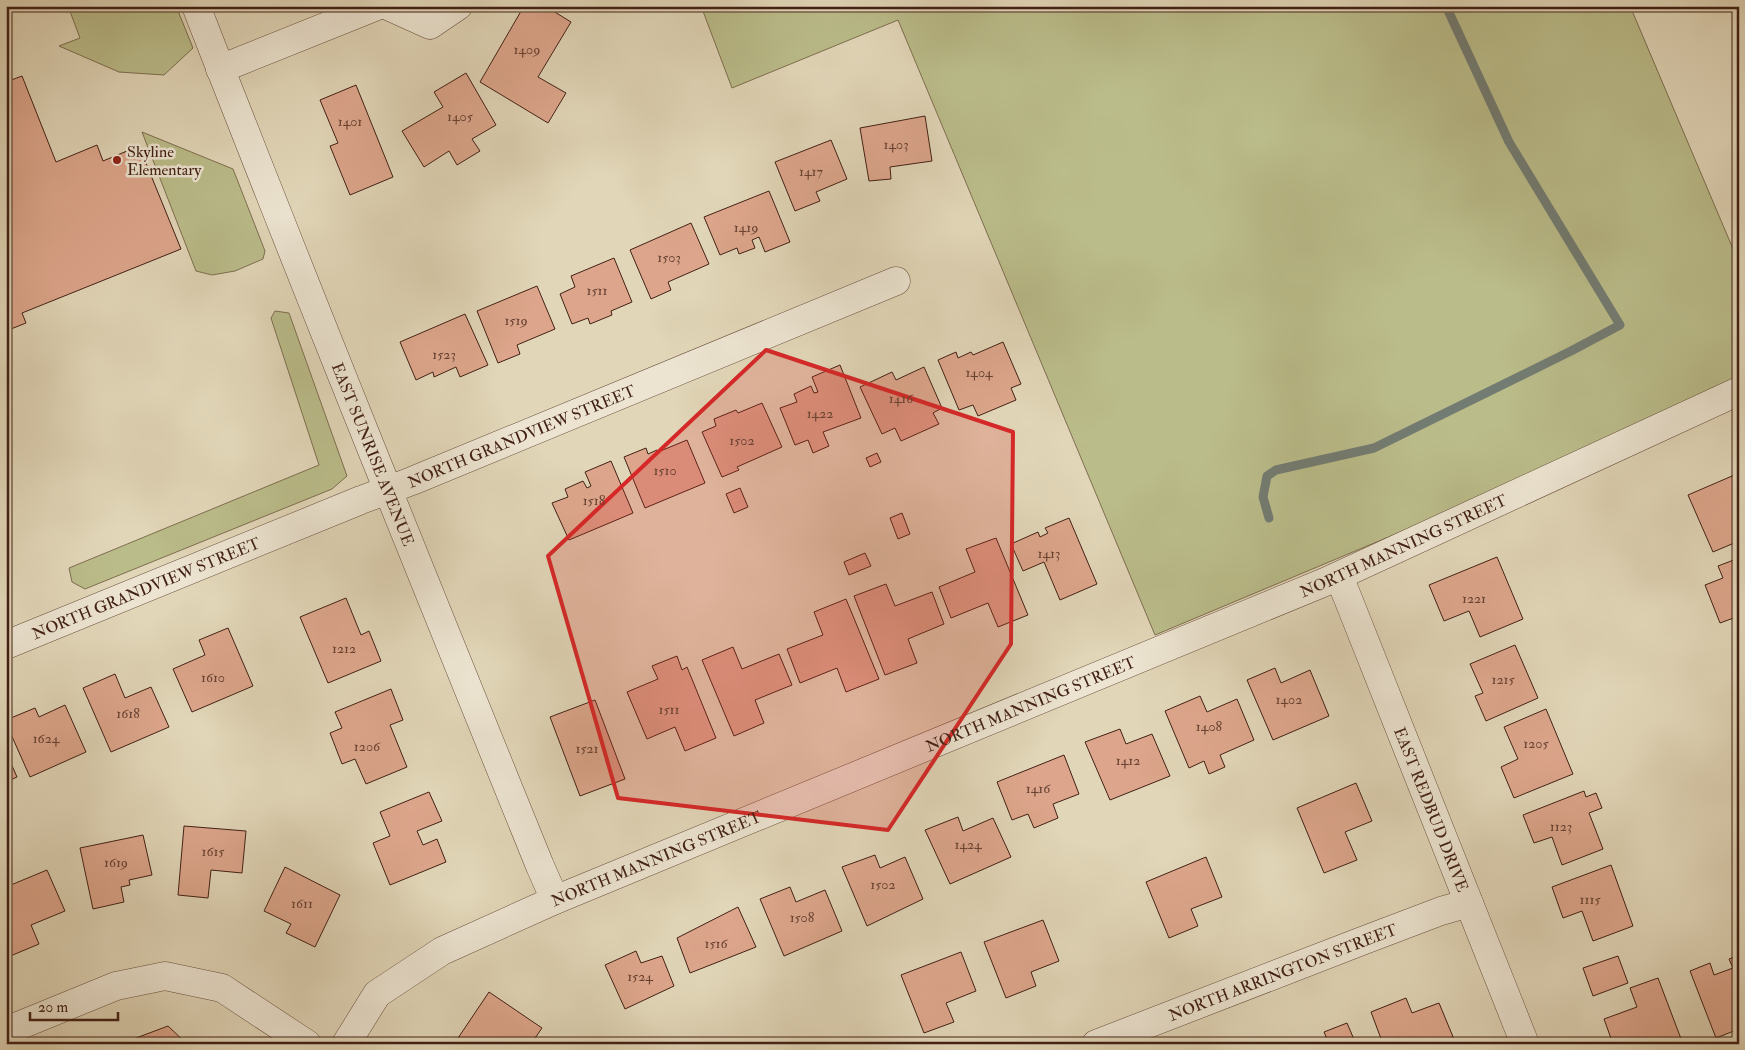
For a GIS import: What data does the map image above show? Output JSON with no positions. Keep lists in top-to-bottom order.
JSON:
{
  "streets": {
    "street": [
      "NORTH GRANDVIEW STREET",
      "EAST SUNRISE AVENUE",
      "NORTH MANNING STREET",
      "EAST REDBUD DRIVE",
      "NORTH ARRINGTON STREET"
    ]
  },
  "crossings": [
    ["NORTH GRANDVIEW STREET", "EAST SUNRISE AVENUE"],
    ["EAST SUNRISE AVENUE", "NORTH MANNING STREET"],
    ["NORTH MANNING STREET", "EAST REDBUD DRIVE"],
    ["EAST REDBUD DRIVE", "NORTH ARRINGTON STREET"]
  ],
  "places": ["Skyline Elementary"],
  "house_numbers": [
    "1409",
    "1405",
    "1401",
    "1403",
    "1417",
    "1419",
    "1503",
    "1511",
    "1519",
    "1523",
    "1404",
    "1416",
    "1422",
    "1502",
    "1510",
    "1518",
    "1413",
    "1221",
    "1212",
    "1610",
    "1215",
    "1402",
    "1511",
    "1618",
    "1408",
    "1624",
    "1205",
    "1206",
    "1521",
    "1412",
    "1416",
    "1123",
    "1424",
    "1615",
    "1619",
    "1502",
    "1115",
    "1611",
    "1508",
    "1516",
    "1524"
  ],
  "scale_bar": "20 m"
}
